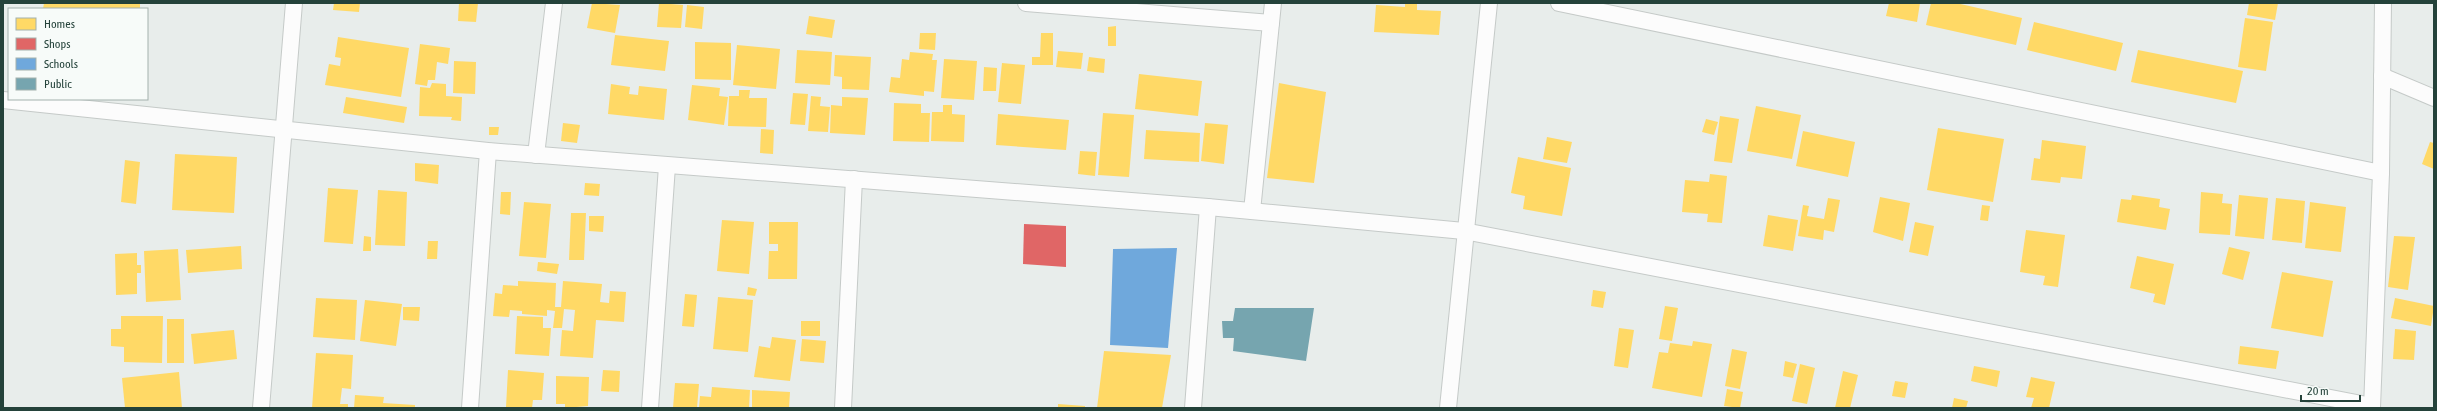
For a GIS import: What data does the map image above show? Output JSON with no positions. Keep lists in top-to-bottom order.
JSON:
{
  "legend": [
    "Homes",
    "Shops",
    "Schools",
    "Public"
  ],
  "scale_bar": "20 m"
}
